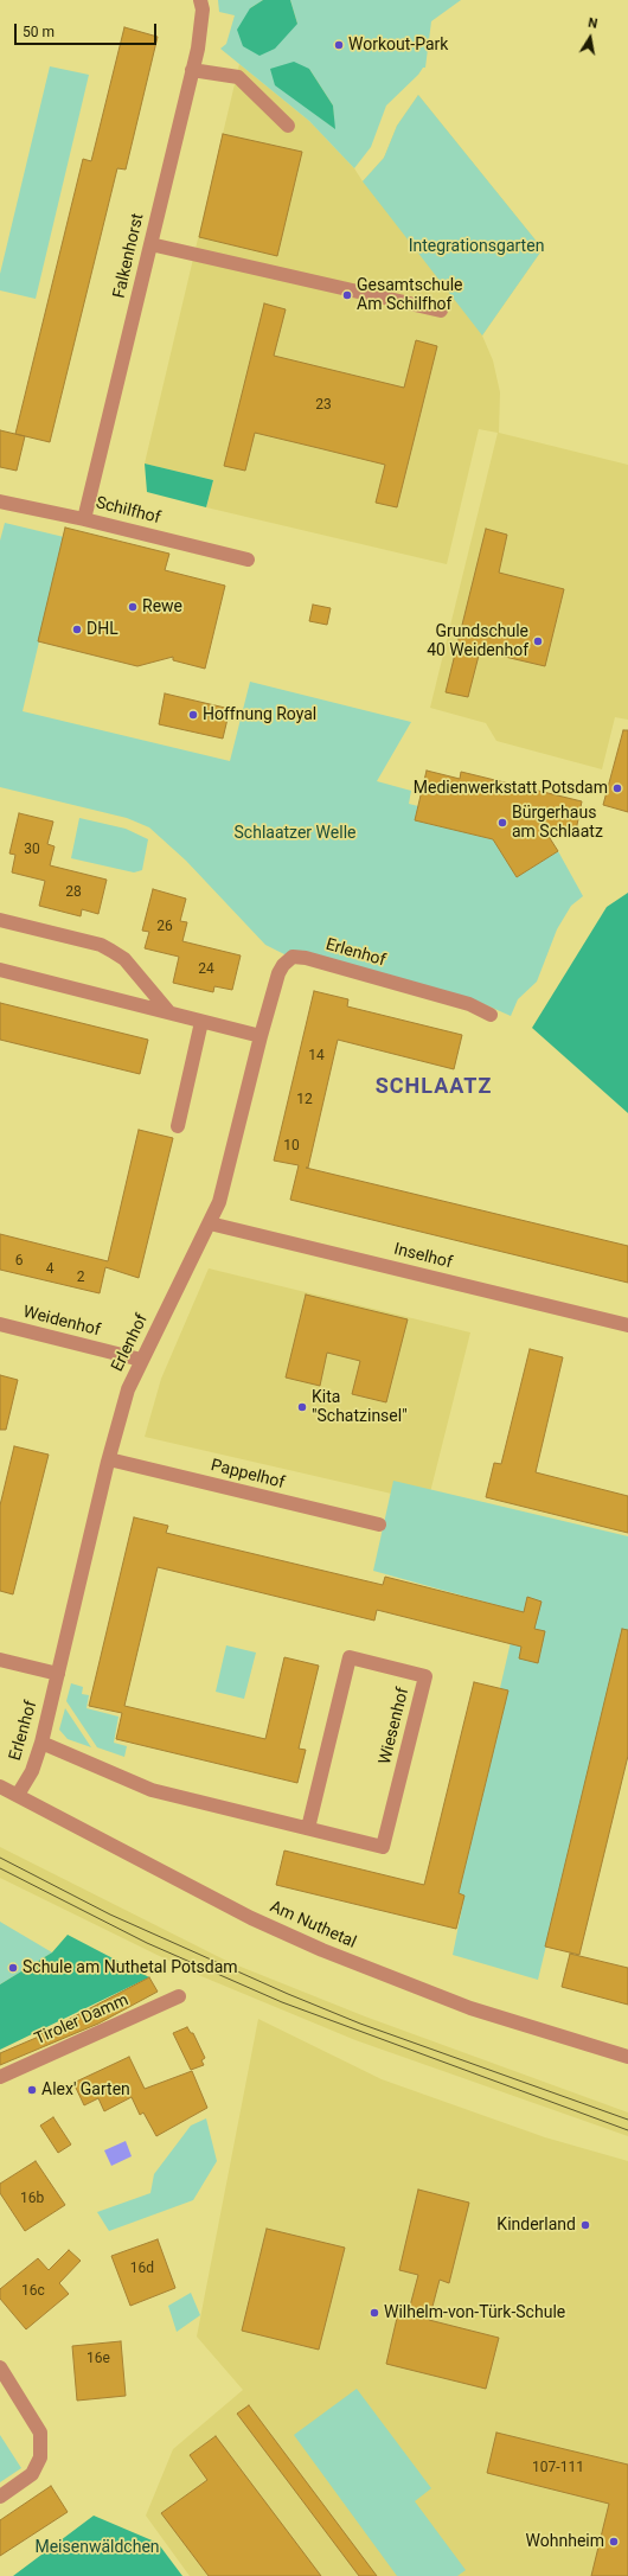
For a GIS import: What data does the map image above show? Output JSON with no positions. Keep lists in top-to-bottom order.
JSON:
{
  "streets": {
    "street": [
      "Falkenhorst",
      "Schilfhof",
      "Erlenhof",
      "Inselhof",
      "Weidenhof",
      "Pappelhof",
      "Wiesenhof",
      "Am Nuthetal",
      "Tiroler Damm"
    ]
  },
  "crossings": [
    ["Falkenhorst", "Schilfhof"],
    ["Erlenhof", "Inselhof"],
    ["Erlenhof", "Weidenhof"],
    ["Erlenhof", "Pappelhof"],
    ["Erlenhof", "Wiesenhof"],
    ["Erlenhof", "Am Nuthetal"]
  ],
  "districts": ["SCHLAATZ"],
  "parks": ["Integrationsgarten", "Schlaatzer Welle", "Meisenwäldchen"],
  "places": [
    "Workout-Park",
    "Gesamtschule Am Schilfhof",
    "Rewe",
    "DHL",
    "Grundschule 40 Weidenhof",
    "Hoffnung Royal",
    "Medienwerkstatt Potsdam",
    "Bürgerhaus am Schlaatz",
    "Kita \"Schatzinsel\"",
    "Schule am Nuthetal Potsdam",
    "Alex' Garten",
    "Kinderland",
    "Wilhelm-von-Türk-Schule",
    "Wohnheim"
  ],
  "house_numbers": [
    "23",
    "30",
    "28",
    "26",
    "24",
    "14",
    "12",
    "10",
    "6",
    "4",
    "2",
    "16b",
    "16d",
    "16c",
    "16e",
    "107-111"
  ],
  "scale_bar": "50 m",
  "north": "top"
}
